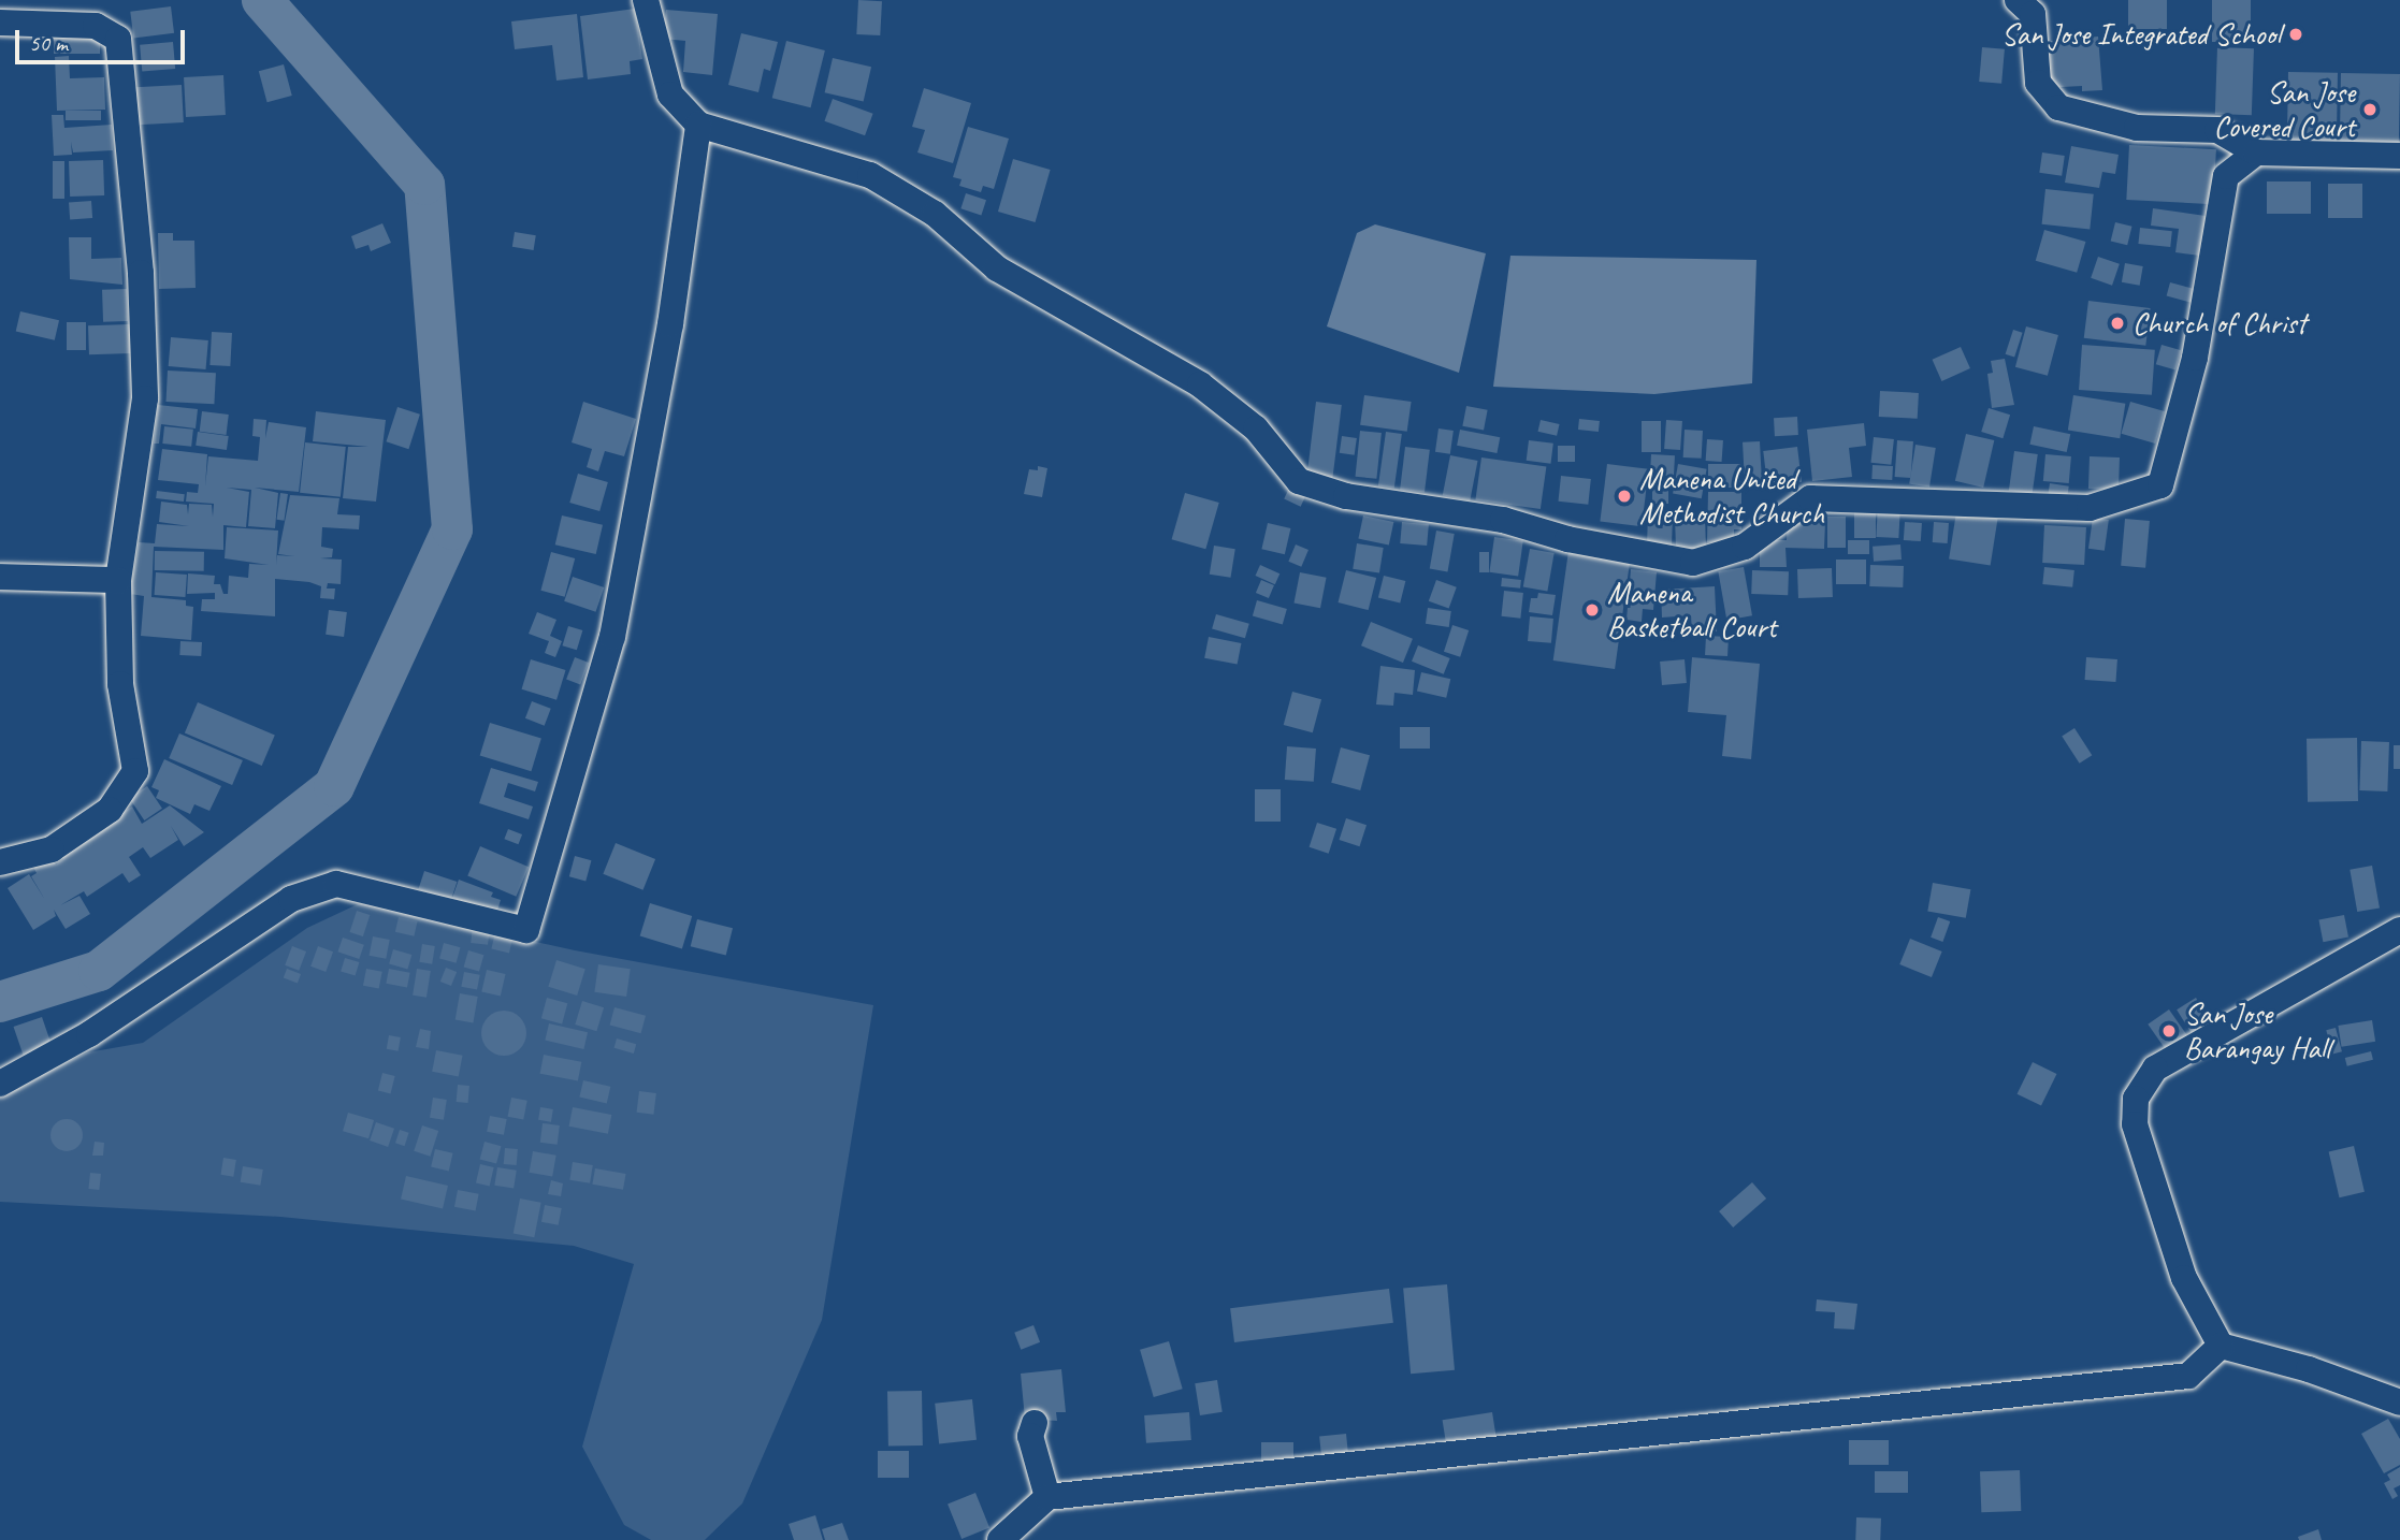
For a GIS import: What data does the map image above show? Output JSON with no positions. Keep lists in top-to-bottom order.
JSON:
{
  "places": [
    "San Jose Integrated School",
    "San Jose Covered Court",
    "Church of Christ",
    "Manena United Methodist Church",
    "Manena Basketball Court",
    "San Jose Barangay Hall"
  ],
  "scale_bar": "50 m"
}
